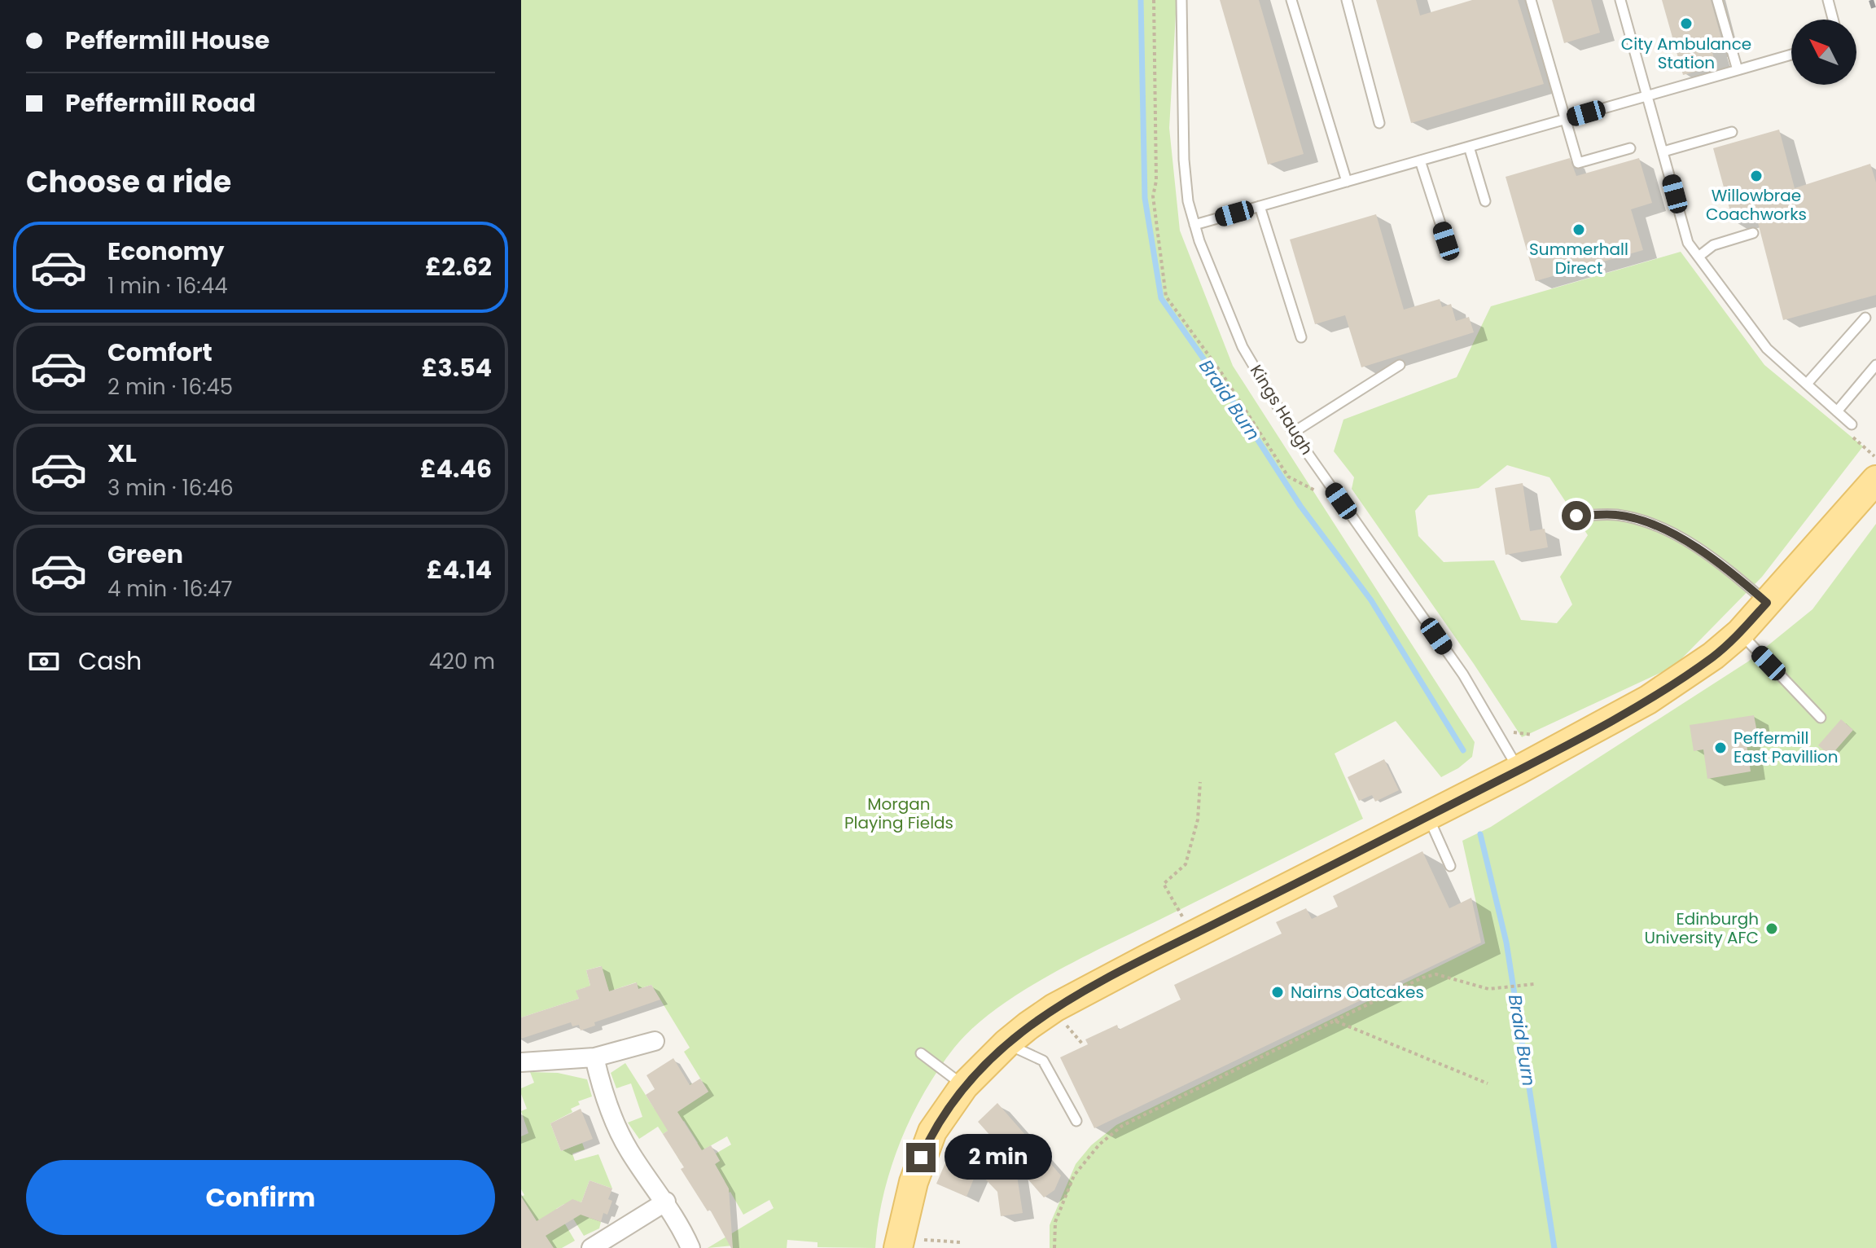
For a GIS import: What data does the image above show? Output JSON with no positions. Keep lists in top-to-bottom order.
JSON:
{
  "streets": {
    "lane": ["Kings Haugh"]
  },
  "water": ["Braid Burn"],
  "parks": ["Morgan Playing Fields"],
  "places": [
    "City Ambulance Station",
    "Willowbrae Coachworks",
    "Summerhall Direct",
    "Peffermill East Pavillion",
    "Edinburgh University AFC",
    "Nairns Oatcakes"
  ],
  "north": "top left",
  "page": {
    "banner": ["Peffermill House", "Peffermill Road"],
    "heading": "Choose a ride",
    "list": [
      {
        "name": "Economy",
        "note": "1 min · 16:44",
        "value": "£2.62"
      },
      {
        "name": "Comfort",
        "note": "2 min · 16:45",
        "value": "£3.54"
      },
      {
        "name": "XL",
        "note": "3 min · 16:46",
        "value": "£4.46"
      },
      {
        "name": "Green",
        "note": "4 min · 16:47",
        "value": "£4.14"
      }
    ],
    "pay": ["Cash", "420 m"],
    "bubble": "2 min",
    "buttons": "Confirm"
  }
}
